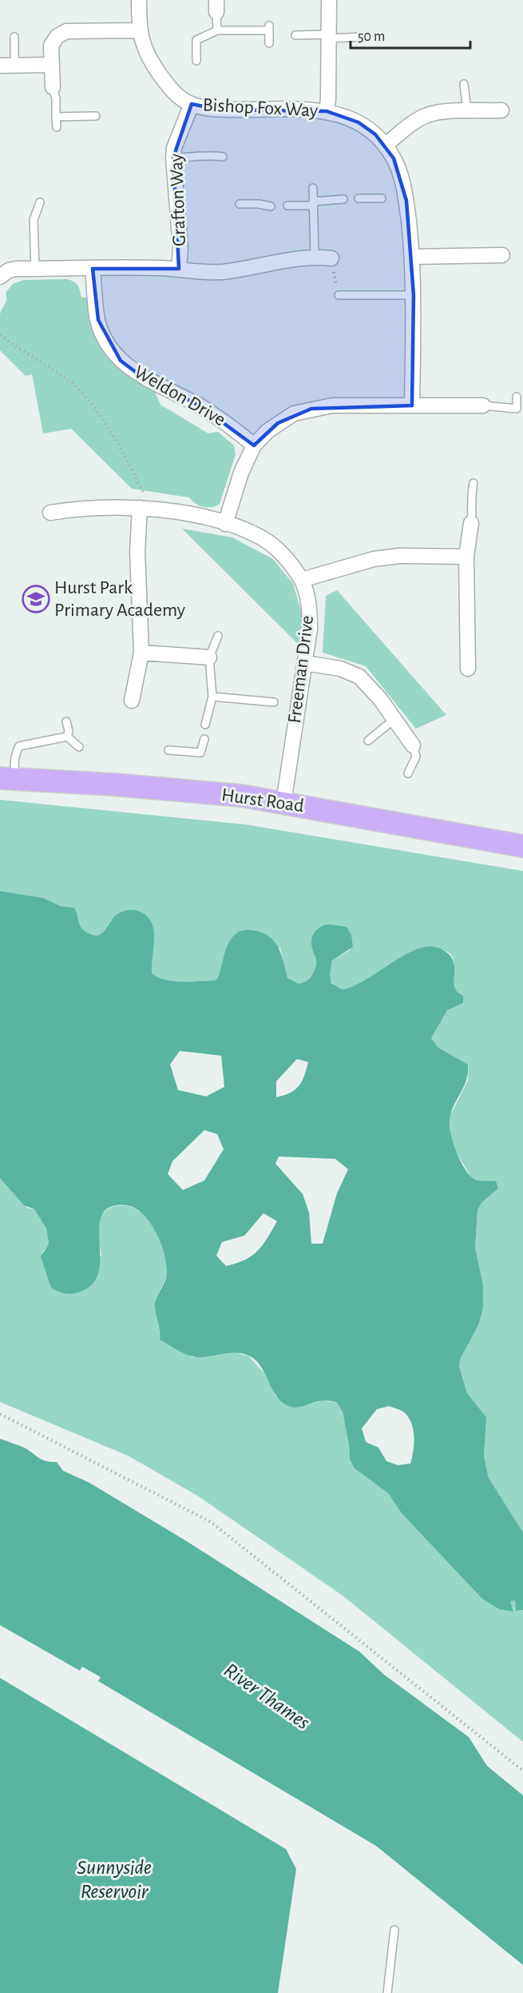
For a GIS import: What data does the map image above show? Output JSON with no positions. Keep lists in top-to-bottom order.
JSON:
{
  "streets": {
    "main road": ["Hurst Road"],
    "street": [
      "Bishop Fox Way",
      "Grafton Way",
      "Weldon Drive",
      "Freeman Drive"
    ]
  },
  "crossings": [
    ["Bishop Fox Way", "Grafton Way"],
    ["Grafton Way", "Weldon Drive"],
    ["Freeman Drive", "Hurst Road"]
  ],
  "water": ["River Thames", "Sunnyside Reservoir"],
  "places": {
    "school or university": ["Hurst Park Primary Academy"]
  },
  "scale_bar": "50 m"
}
